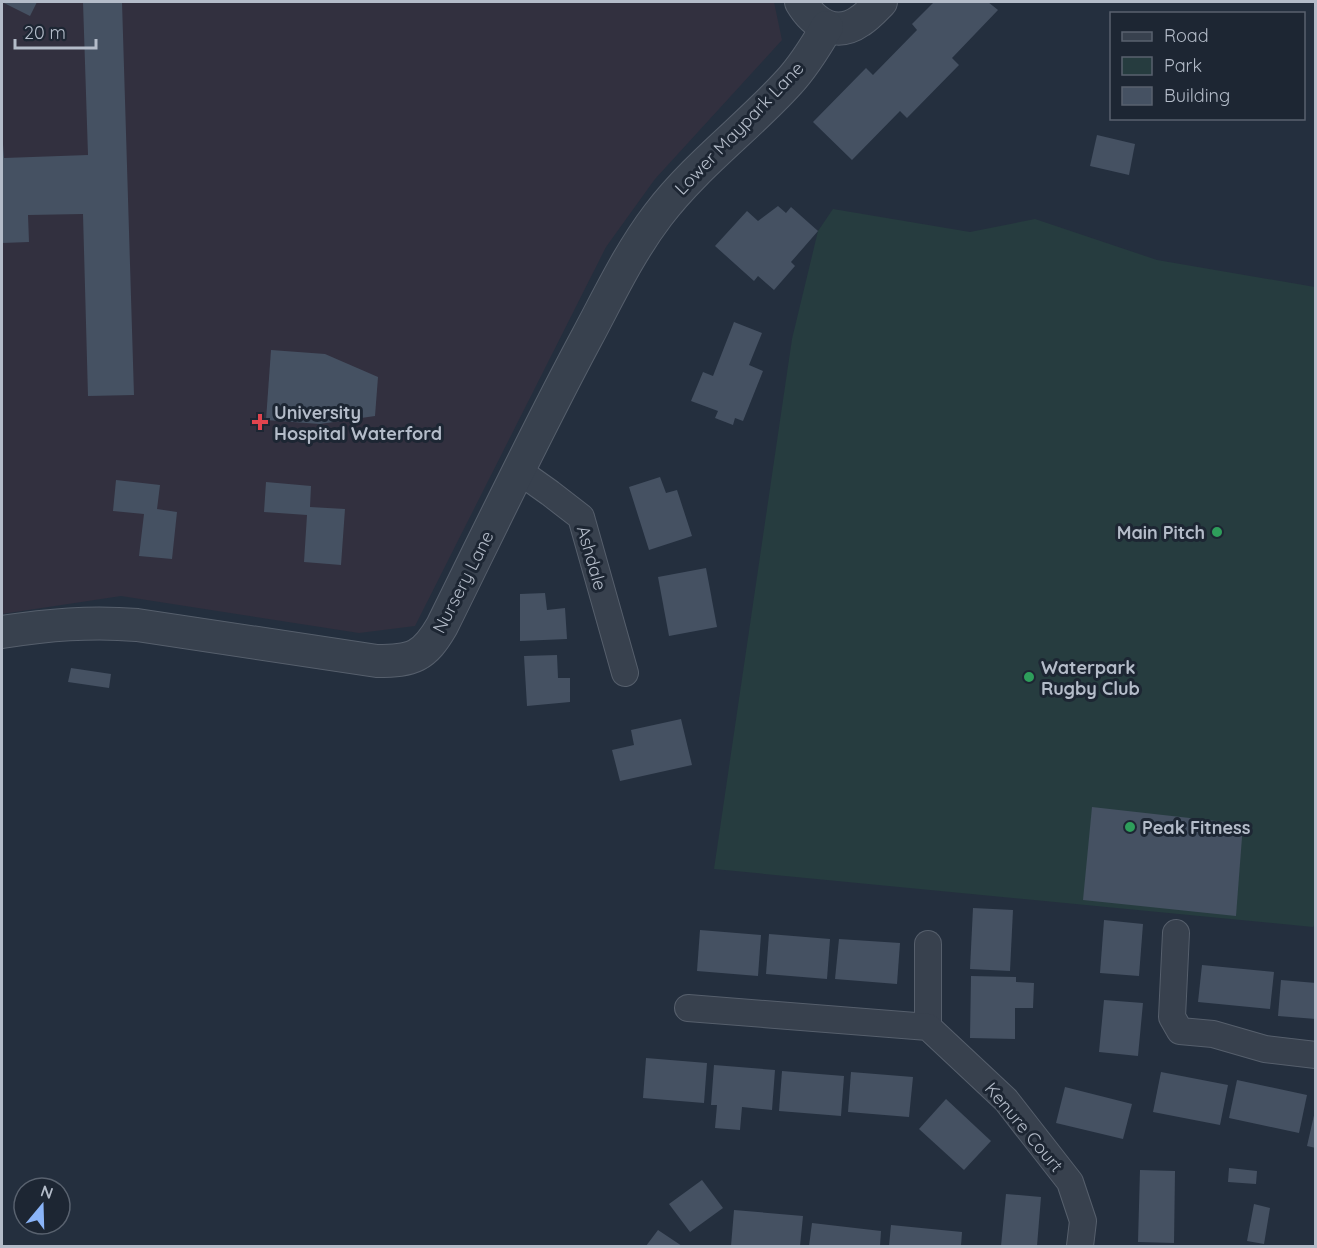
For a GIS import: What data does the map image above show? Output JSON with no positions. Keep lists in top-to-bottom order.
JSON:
{
  "streets": {
    "street": [
      "Lower Maypark Lane",
      "Ashdale",
      "Nursery Lane",
      "Kenure Court"
    ]
  },
  "crossings": [
    ["Lower Maypark Lane", "Nursery Lane"],
    ["Ashdale", "Nursery Lane"]
  ],
  "places": {
    "health": ["University Hospital Waterford"],
    "other": ["Main Pitch", "Waterpark Rugby Club", "Peak Fitness"]
  },
  "legend": ["Road", "Park", "Building"],
  "scale_bar": "20 m",
  "north": "top"
}
